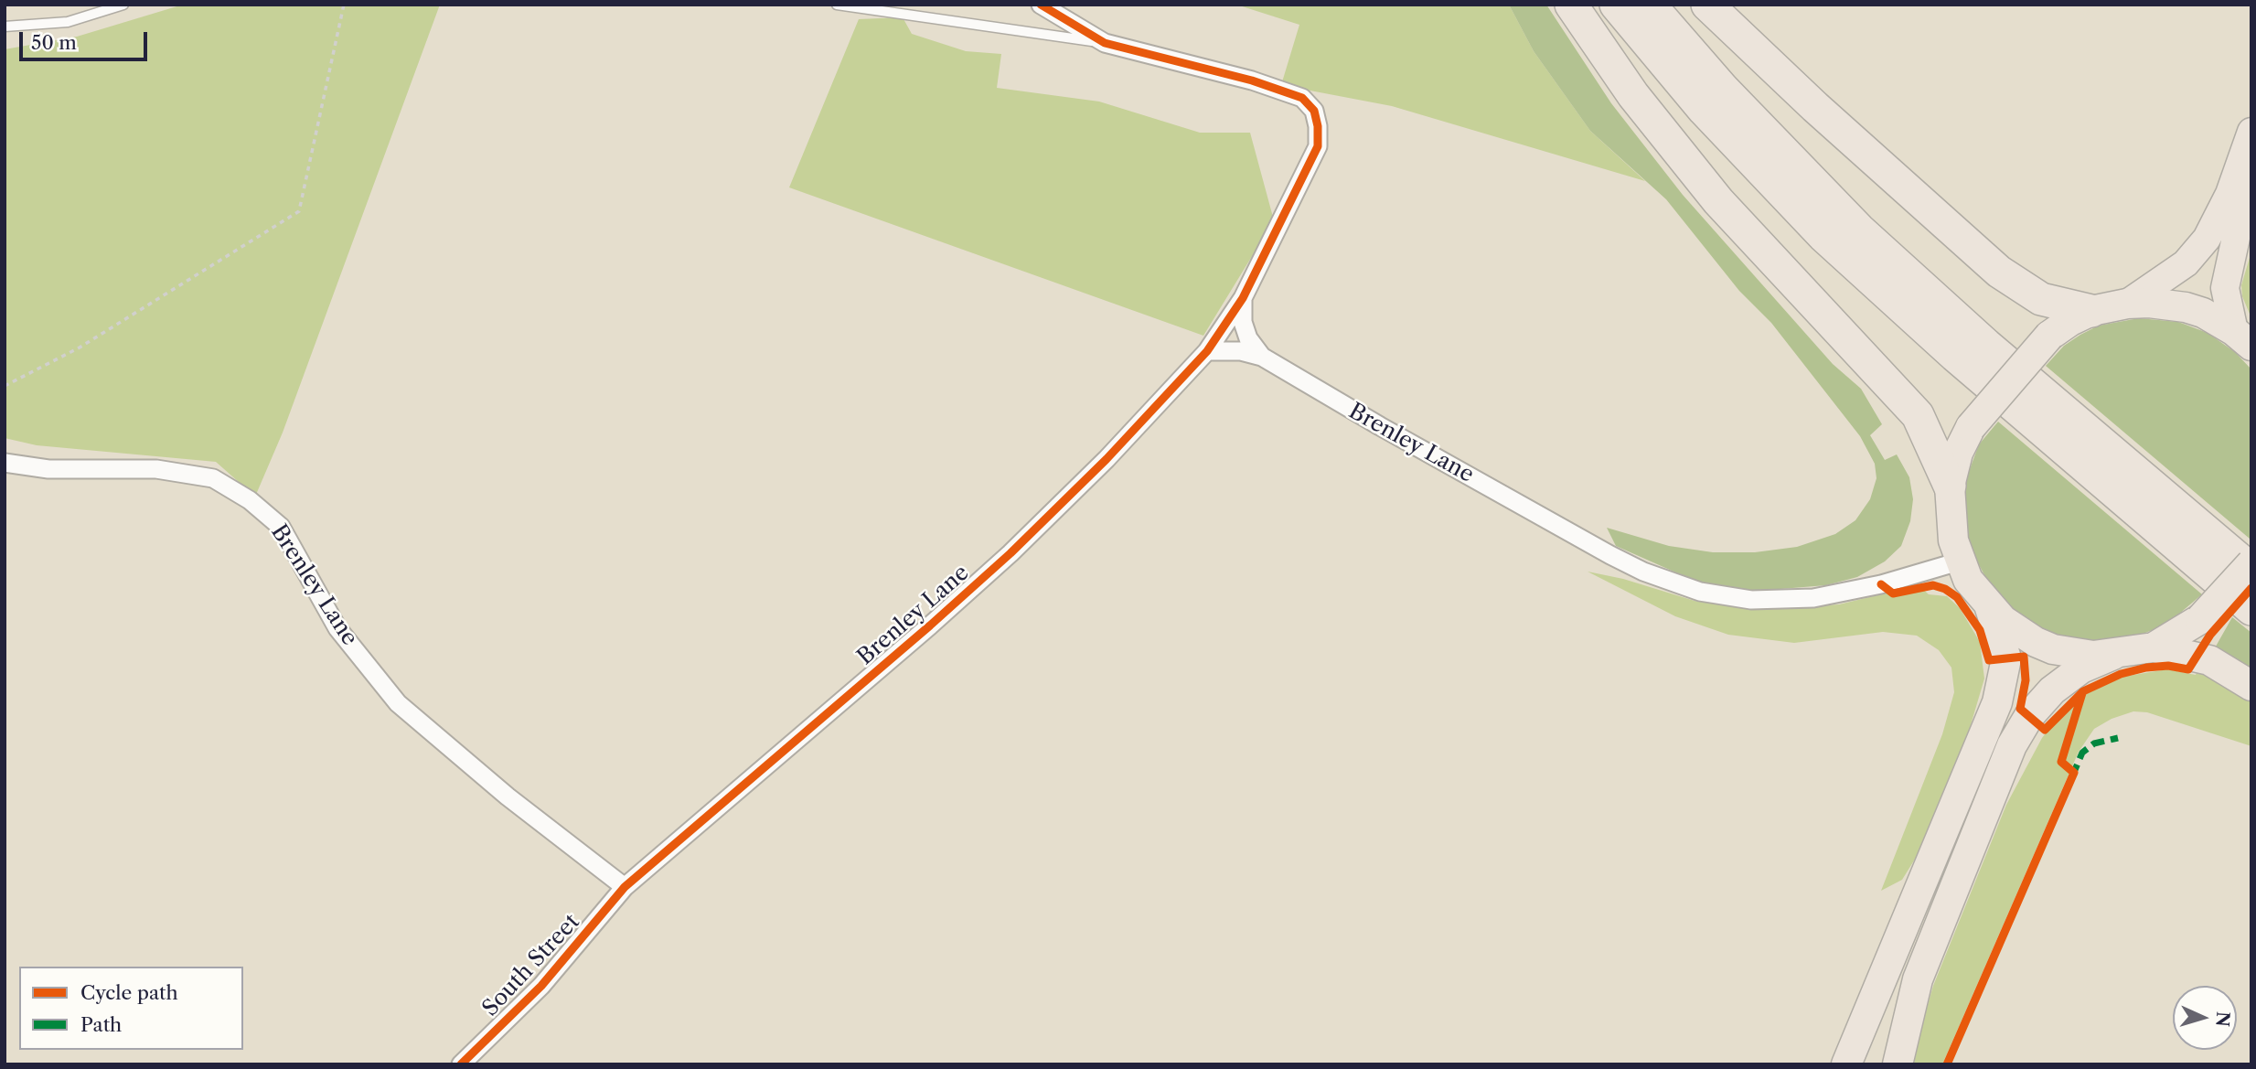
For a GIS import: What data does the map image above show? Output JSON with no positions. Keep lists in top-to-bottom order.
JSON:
{
  "streets": {
    "street": ["Brenley Lane", "South Street"]
  },
  "crossings": [
    ["Brenley Lane", "South Street"]
  ],
  "legend": ["Cycle path", "Path"],
  "scale_bar": "50 m",
  "north": "right"
}
